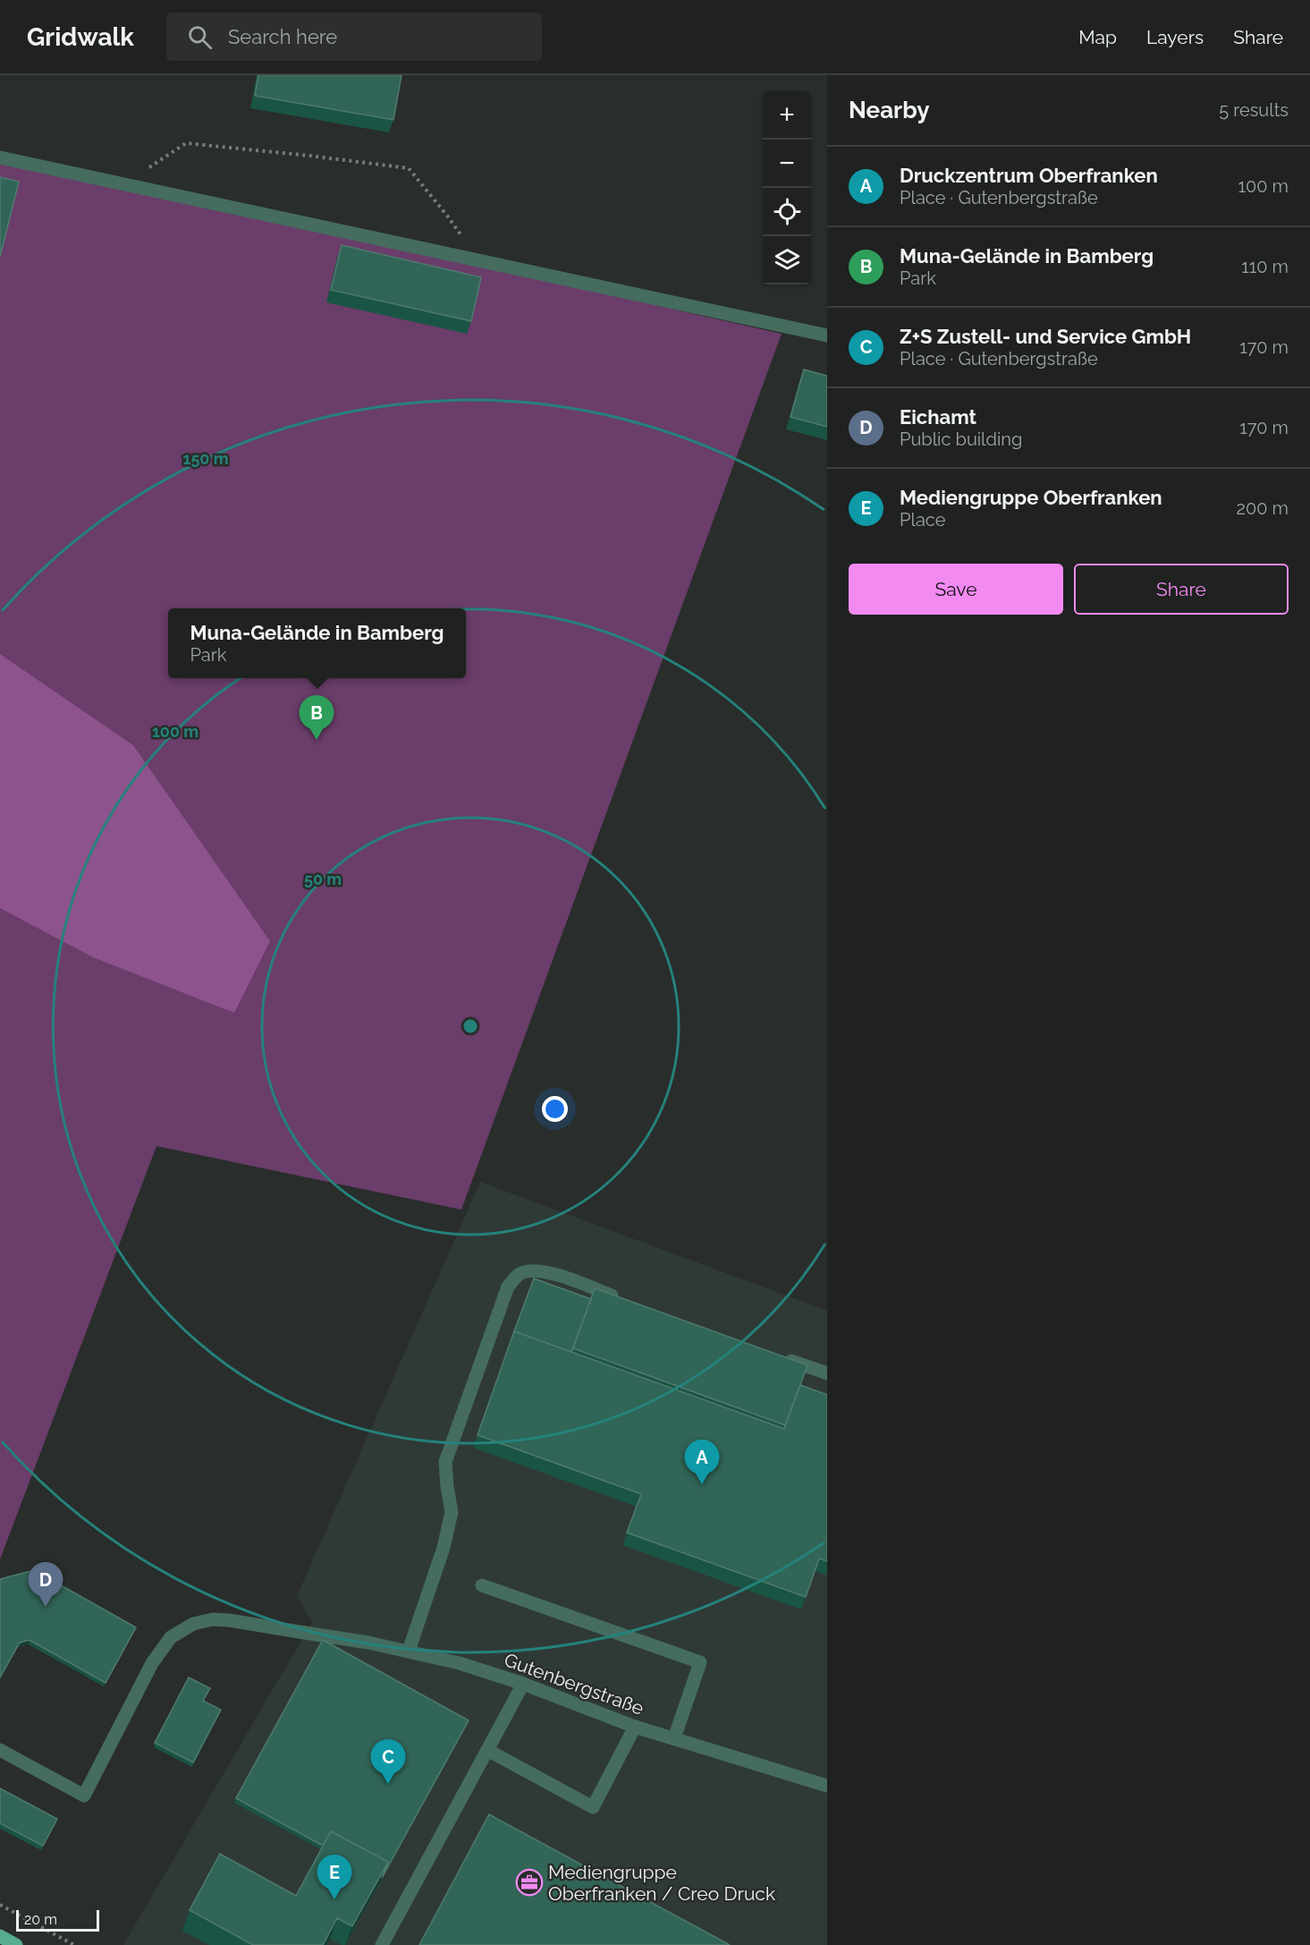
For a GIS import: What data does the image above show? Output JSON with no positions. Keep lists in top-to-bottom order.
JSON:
{
  "streets": {
    "street": ["Gutenbergstraße"]
  },
  "places": {
    "office": ["Mediengruppe Oberfranken / Creo Druck"]
  },
  "scale_bar": "20 m",
  "page": {
    "header": "Gridwalk",
    "search": "Search here",
    "nav": ["Map", "Layers", "Share"],
    "heading": ["Nearby", "5 results"],
    "map_buttons": ["+", "−"],
    "list": [
      {
        "mark": "A",
        "name": "Druckzentrum Oberfranken",
        "note": "Place · Gutenbergstraße",
        "value": "100 m"
      },
      {
        "mark": "B",
        "name": "Muna-Gelände in Bamberg",
        "note": "Park",
        "value": "110 m"
      },
      {
        "mark": "C",
        "name": "Z+S Zustell- und Service GmbH",
        "note": "Place · Gutenbergstraße",
        "value": "170 m"
      },
      {
        "mark": "D",
        "name": "Eichamt",
        "note": "Public building",
        "value": "170 m"
      },
      {
        "mark": "E",
        "name": "Mediengruppe Oberfranken",
        "note": "Place",
        "value": "200 m"
      }
    ],
    "buttons": ["Save", "Share"],
    "popup": ["Muna-Gelände in Bamberg", "Park"],
    "pins": [
      "B",
      "A",
      "D",
      "C",
      "E"
    ],
    "scale": "20 m"
  },
  "rings": ["150 m", "100 m", "50 m"]
}
